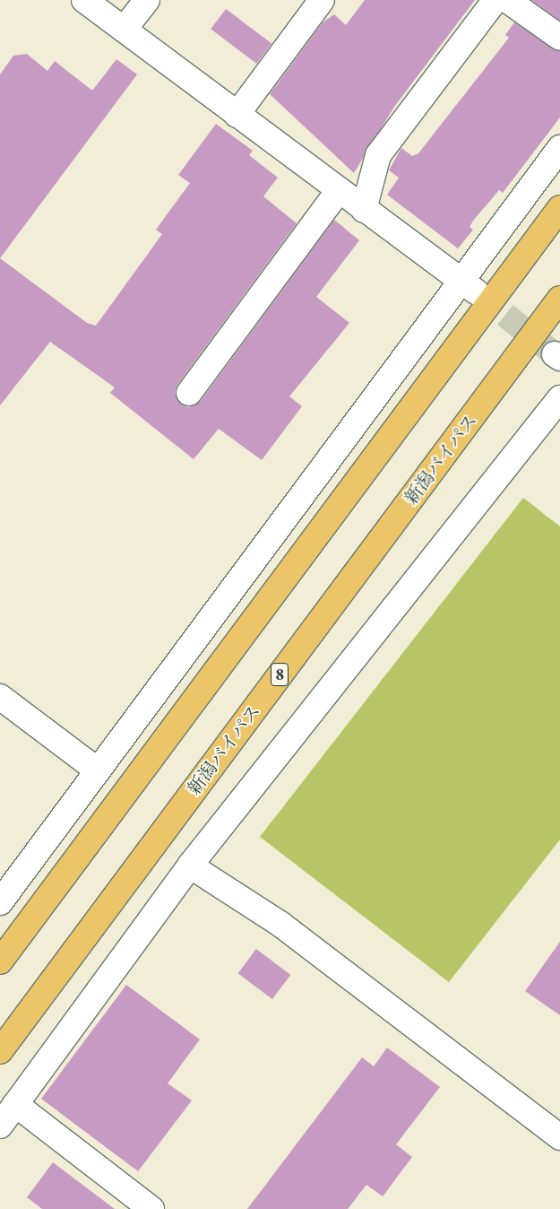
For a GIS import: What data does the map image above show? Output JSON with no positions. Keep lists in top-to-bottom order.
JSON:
{
  "streets": {
    "highway": ["新潟バイパス", "8"]
  }
}
